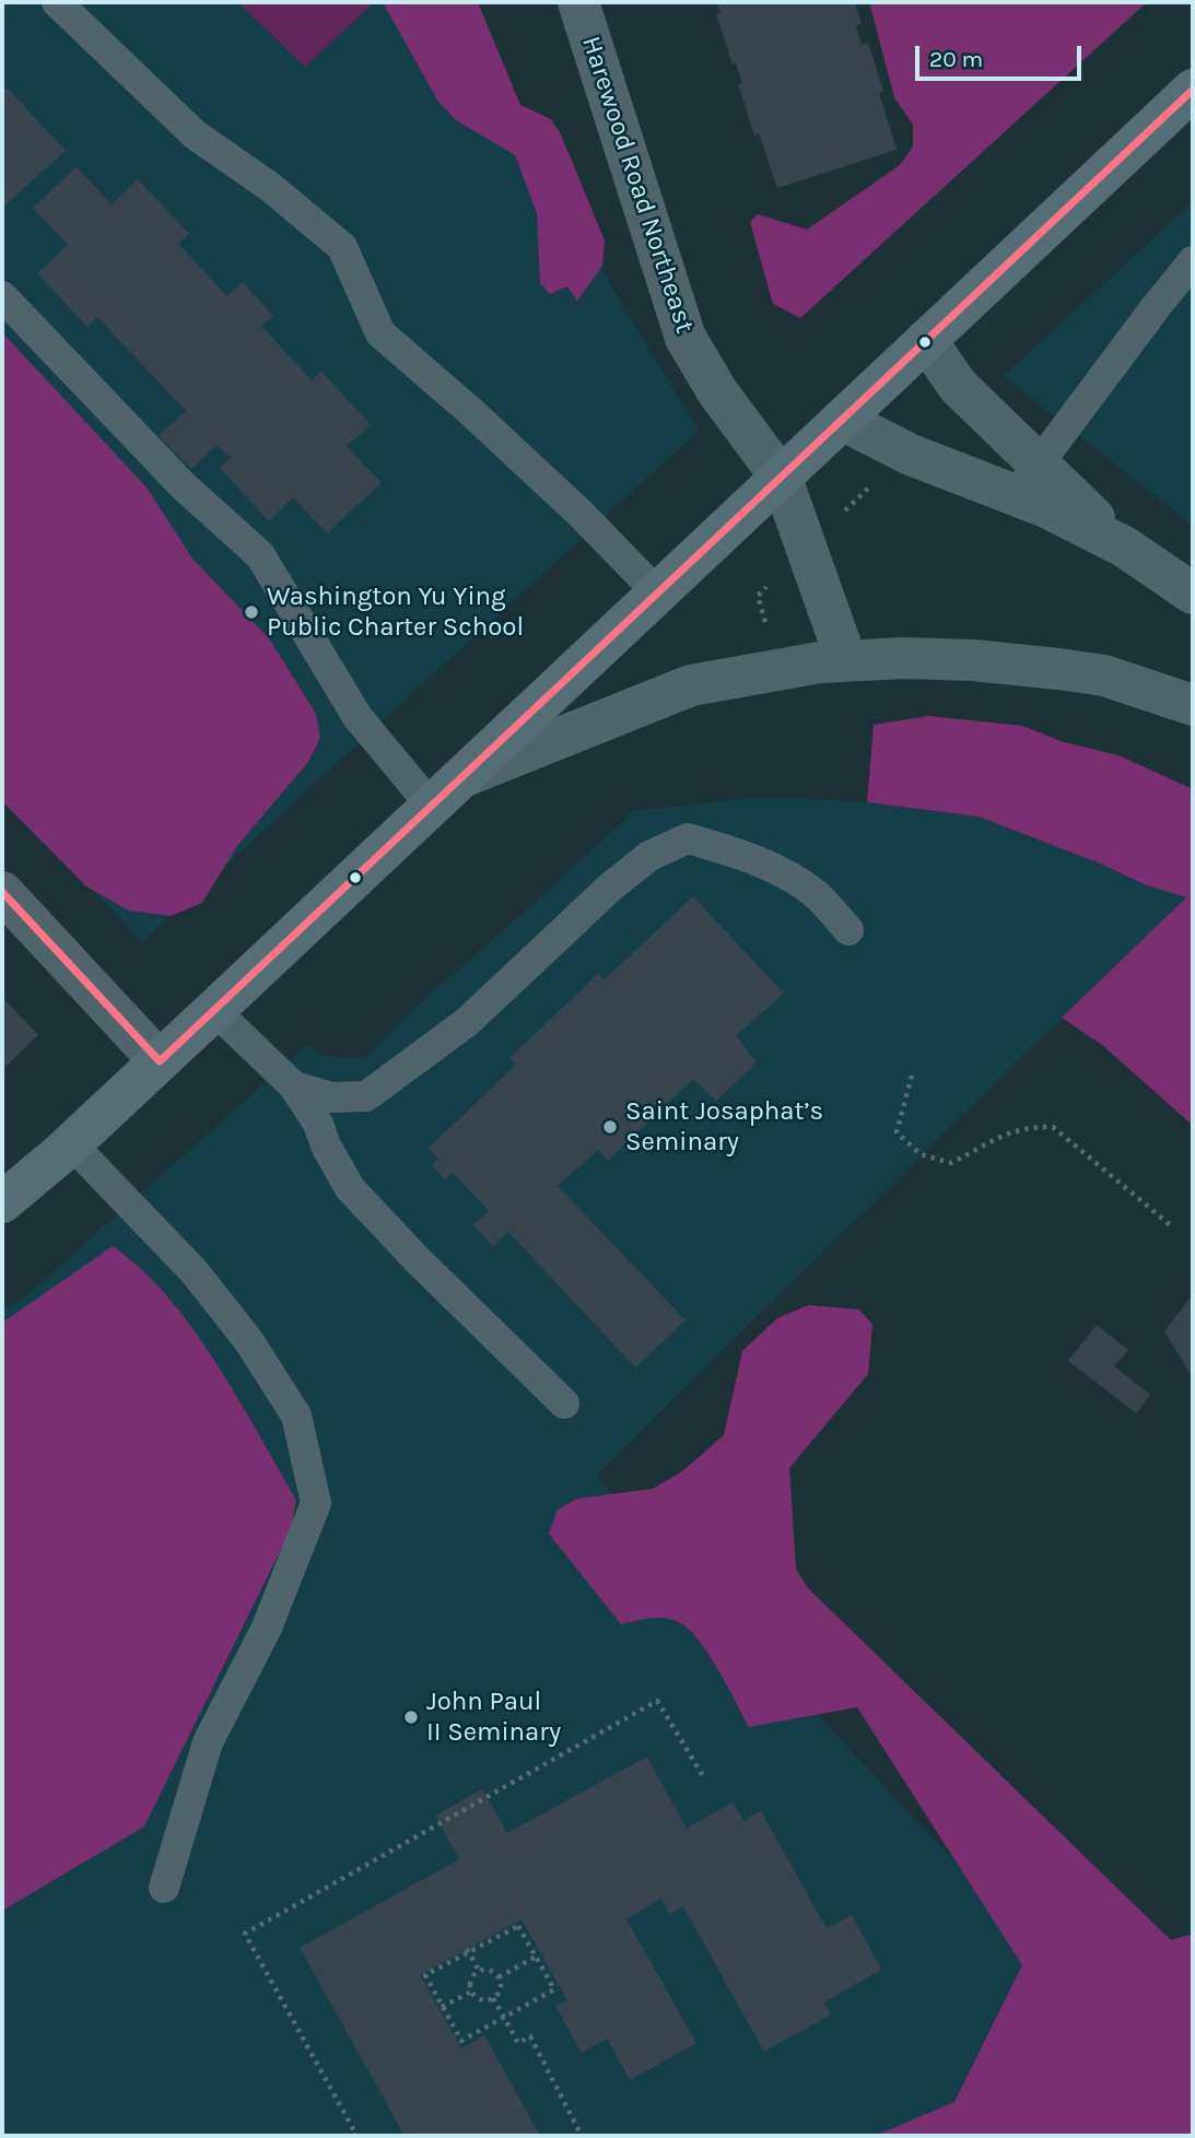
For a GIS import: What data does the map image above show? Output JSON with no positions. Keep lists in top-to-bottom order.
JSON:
{
  "streets": {
    "street": ["Harewood Road Northeast"]
  },
  "places": ["Washington Yu Ying Public Charter School", "Saint Josaphat’s Seminary", "John Paul II Seminary"],
  "scale_bar": "20 m"
}
